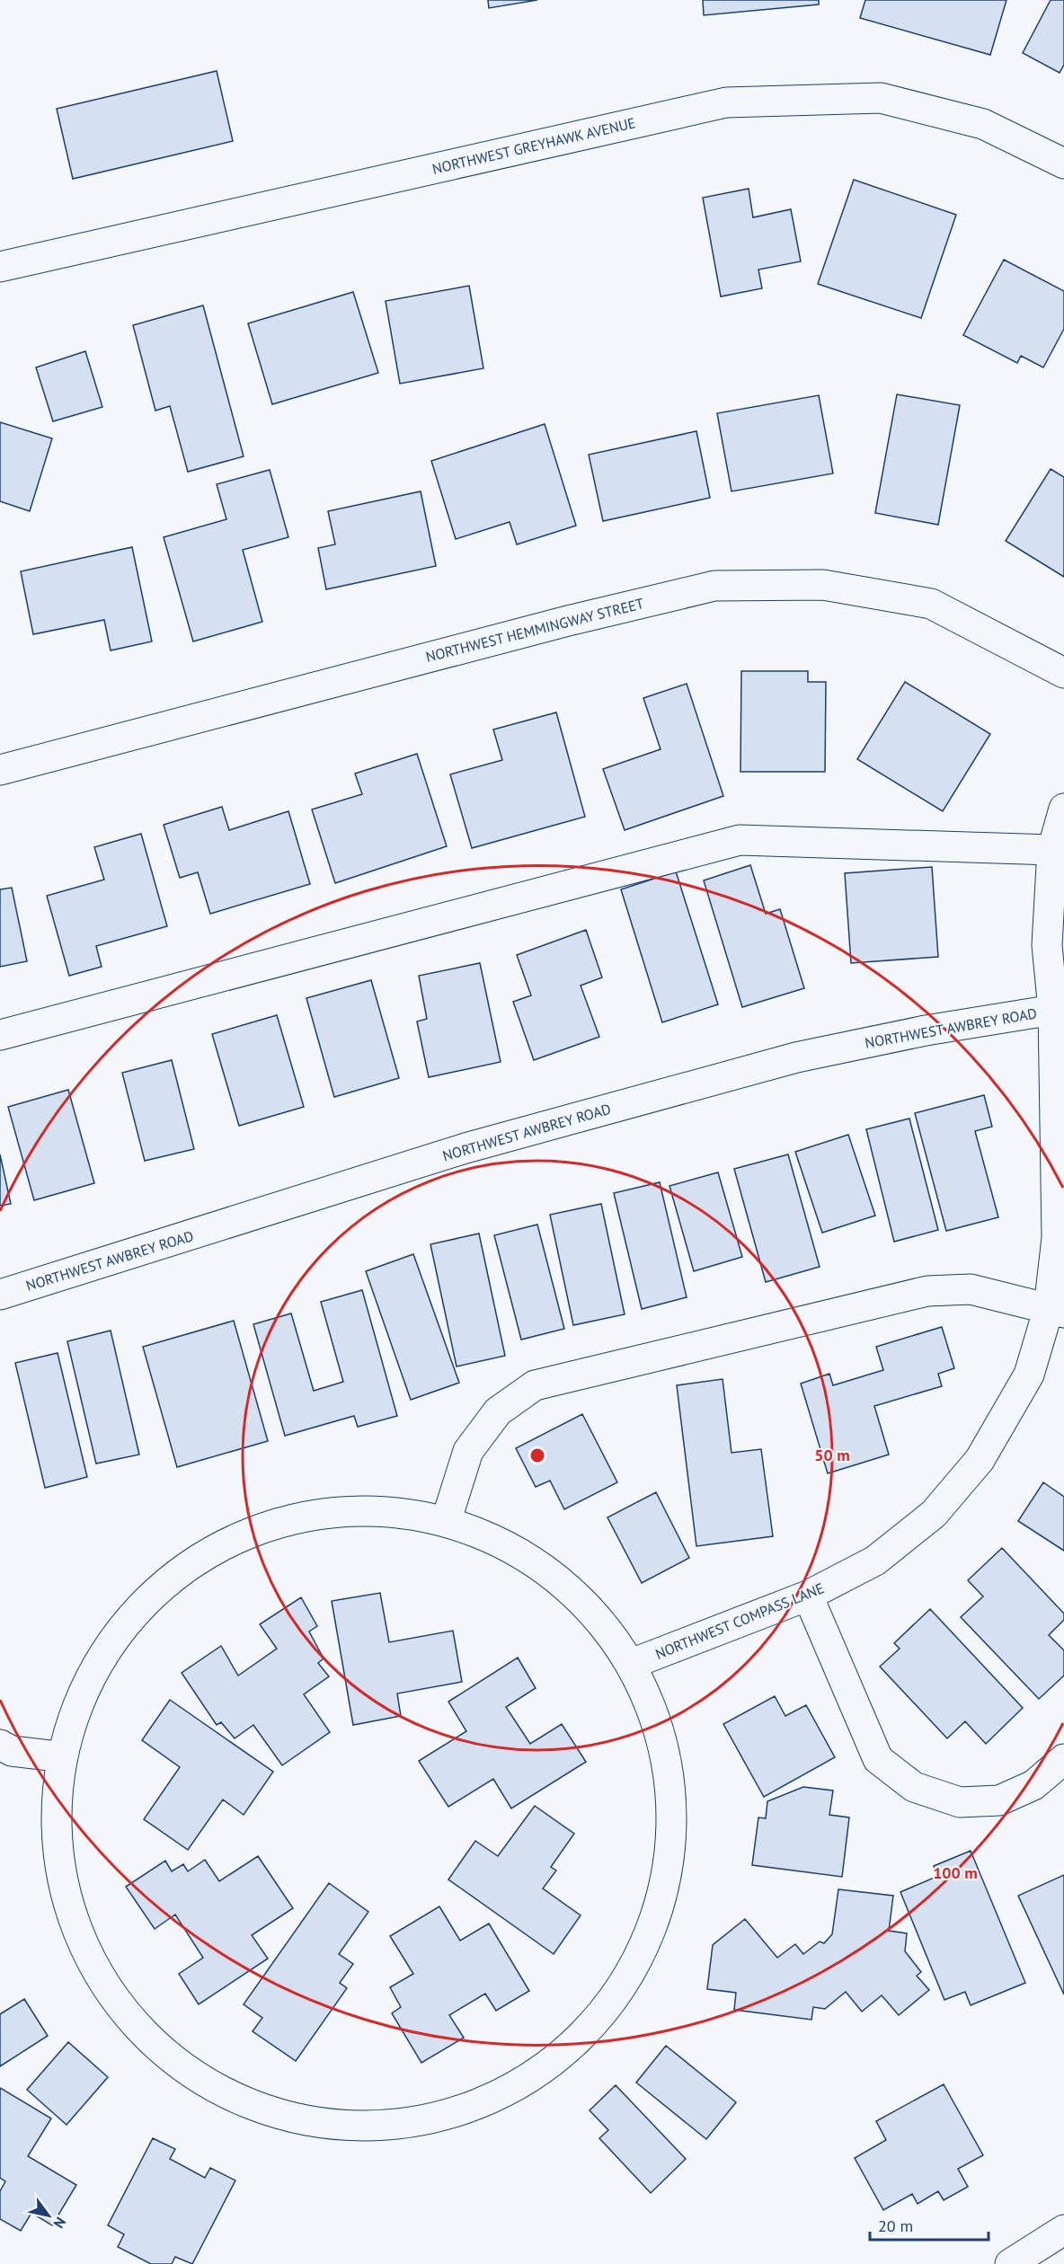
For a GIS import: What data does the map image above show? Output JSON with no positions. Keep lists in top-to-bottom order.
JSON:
{
  "streets": {
    "street": [
      "NORTHWEST GREYHAWK AVENUE",
      "NORTHWEST HEMMINGWAY STREET",
      "NORTHWEST AWBREY ROAD",
      "NORTHWEST COMPASS LANE"
    ]
  },
  "crossings": [
    ["NORTHWEST AWBREY ROAD", "NORTHWEST COMPASS LANE"]
  ],
  "scale_bar": "20 m",
  "north": "bottom right",
  "rings": ["50 m", "100 m"]
}
